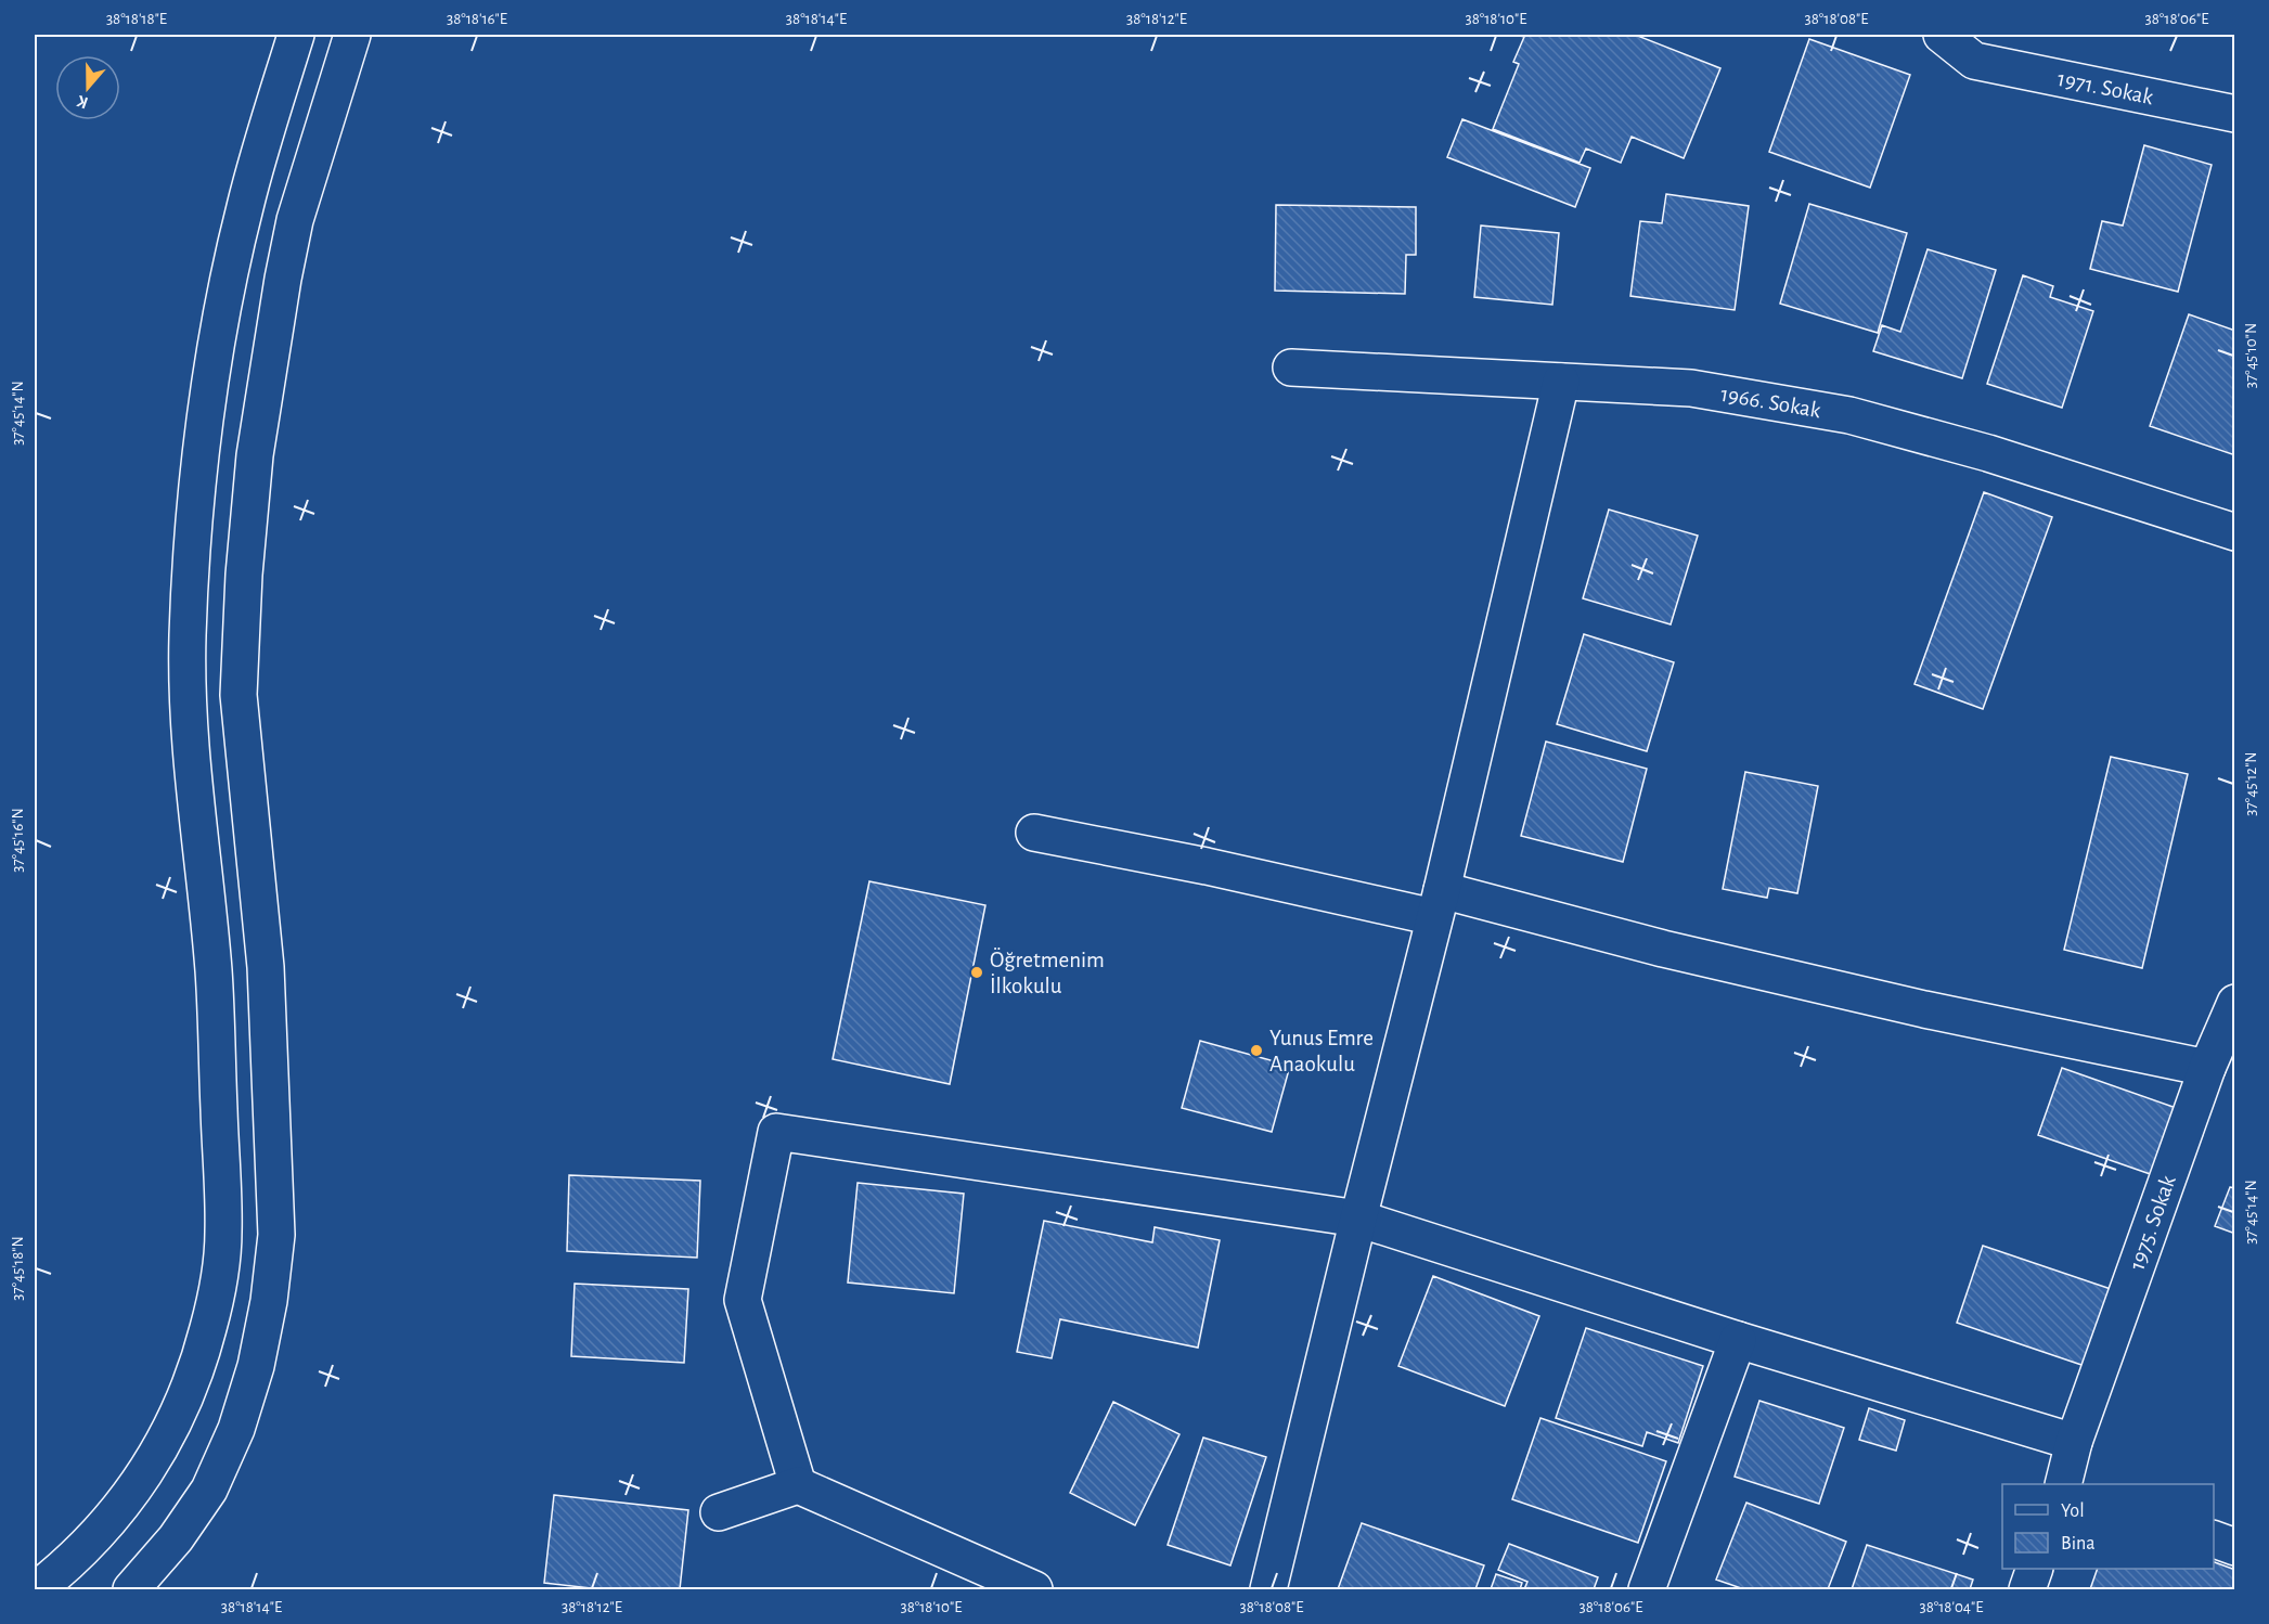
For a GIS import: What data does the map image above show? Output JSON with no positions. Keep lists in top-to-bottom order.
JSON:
{
  "streets": {
    "street": ["1971. Sokak", "1966. Sokak", "1975. Sokak"]
  },
  "places": ["Öğretmenim İlkokulu", "Yunus Emre Anaokulu"],
  "legend": ["Yol", "Bina"],
  "north": "bottom",
  "coordinates": [
    "38°18'18\"E",
    "38°18'16\"E",
    "38°18'14\"E",
    "38°18'12\"E",
    "38°18'10\"E",
    "38°18'08\"E",
    "38°18'06\"E",
    "37°45'10\"N",
    "37°45'14\"N",
    "37°45'12\"N",
    "37°45'16\"N",
    "37°45'18\"N",
    "38°18'04\"E"
  ]
}
